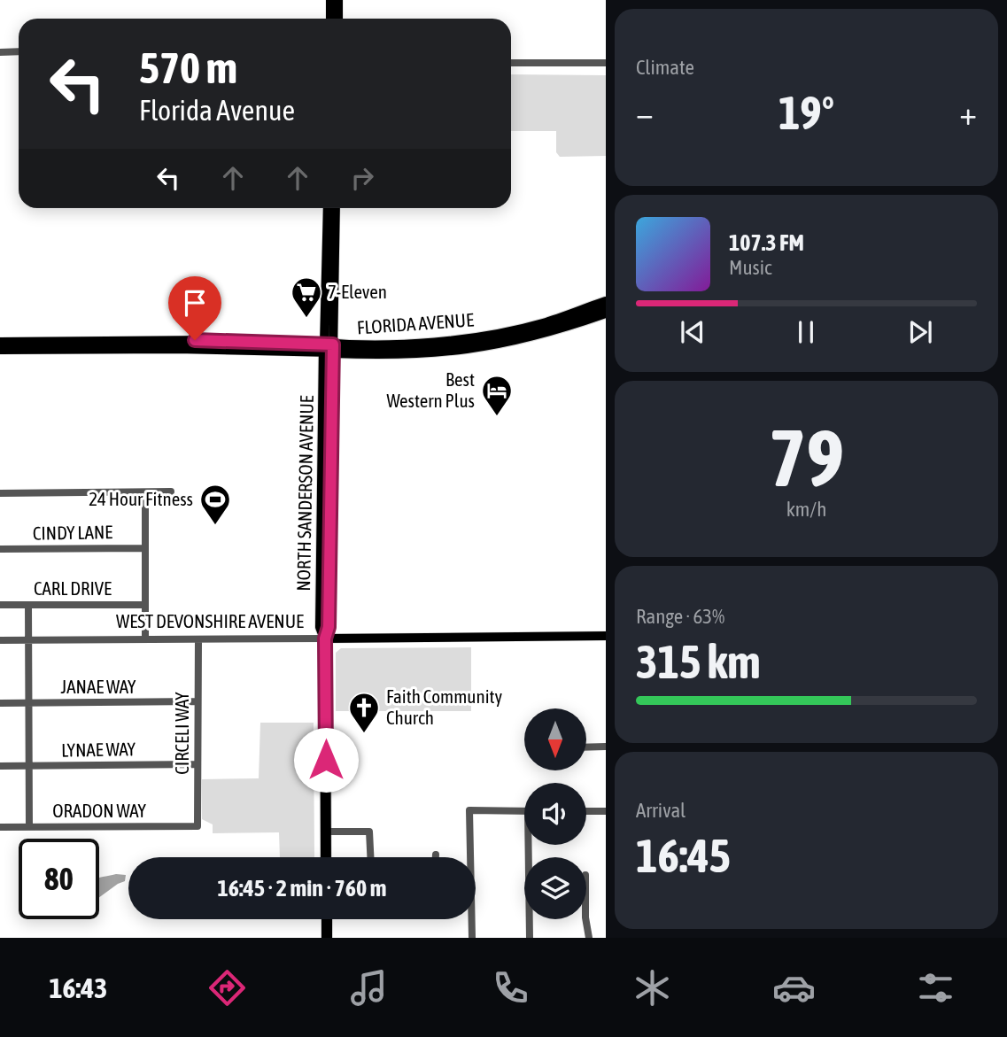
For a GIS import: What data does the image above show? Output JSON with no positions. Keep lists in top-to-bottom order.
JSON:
{
  "streets": {
    "highway": ["FLORIDA AVENUE", "NORTH SANDERSON AVENUE"],
    "main road": ["WEST DEVONSHIRE AVENUE"],
    "street": [
      "CINDY LANE",
      "CARL DRIVE",
      "JANAE WAY",
      "CIRCELI WAY",
      "LYNAE WAY",
      "ORADON WAY"
    ]
  },
  "crossings": [
    ["FLORIDA AVENUE", "NORTH SANDERSON AVENUE"],
    ["NORTH SANDERSON AVENUE", "WEST DEVONSHIRE AVENUE"],
    ["WEST DEVONSHIRE AVENUE", "CIRCELI WAY"],
    ["JANAE WAY", "CIRCELI WAY"],
    ["CIRCELI WAY", "LYNAE WAY"],
    ["CIRCELI WAY", "ORADON WAY"]
  ],
  "places": {
    "supermarket": ["7-Eleven"],
    "hotel": ["Best Western Plus"],
    "sports": ["24 Hour Fitness"],
    "church": ["Faith Community Church"]
  },
  "north": "bottom",
  "page": {
    "tile": [
      "Climate",
      ["79", "km/h"],
      ["Range · 63%", "315 km"],
      ["Arrival", "16:45"]
    ],
    "turn": ["570 m", "Florida Avenue"],
    "heat": ["−", "19°", "+"],
    "song": ["107.3 FM", "Music"],
    "limit": "80",
    "trip": "16:45 · 2 min · 760 m",
    "tabs": "16:43"
  }
}
